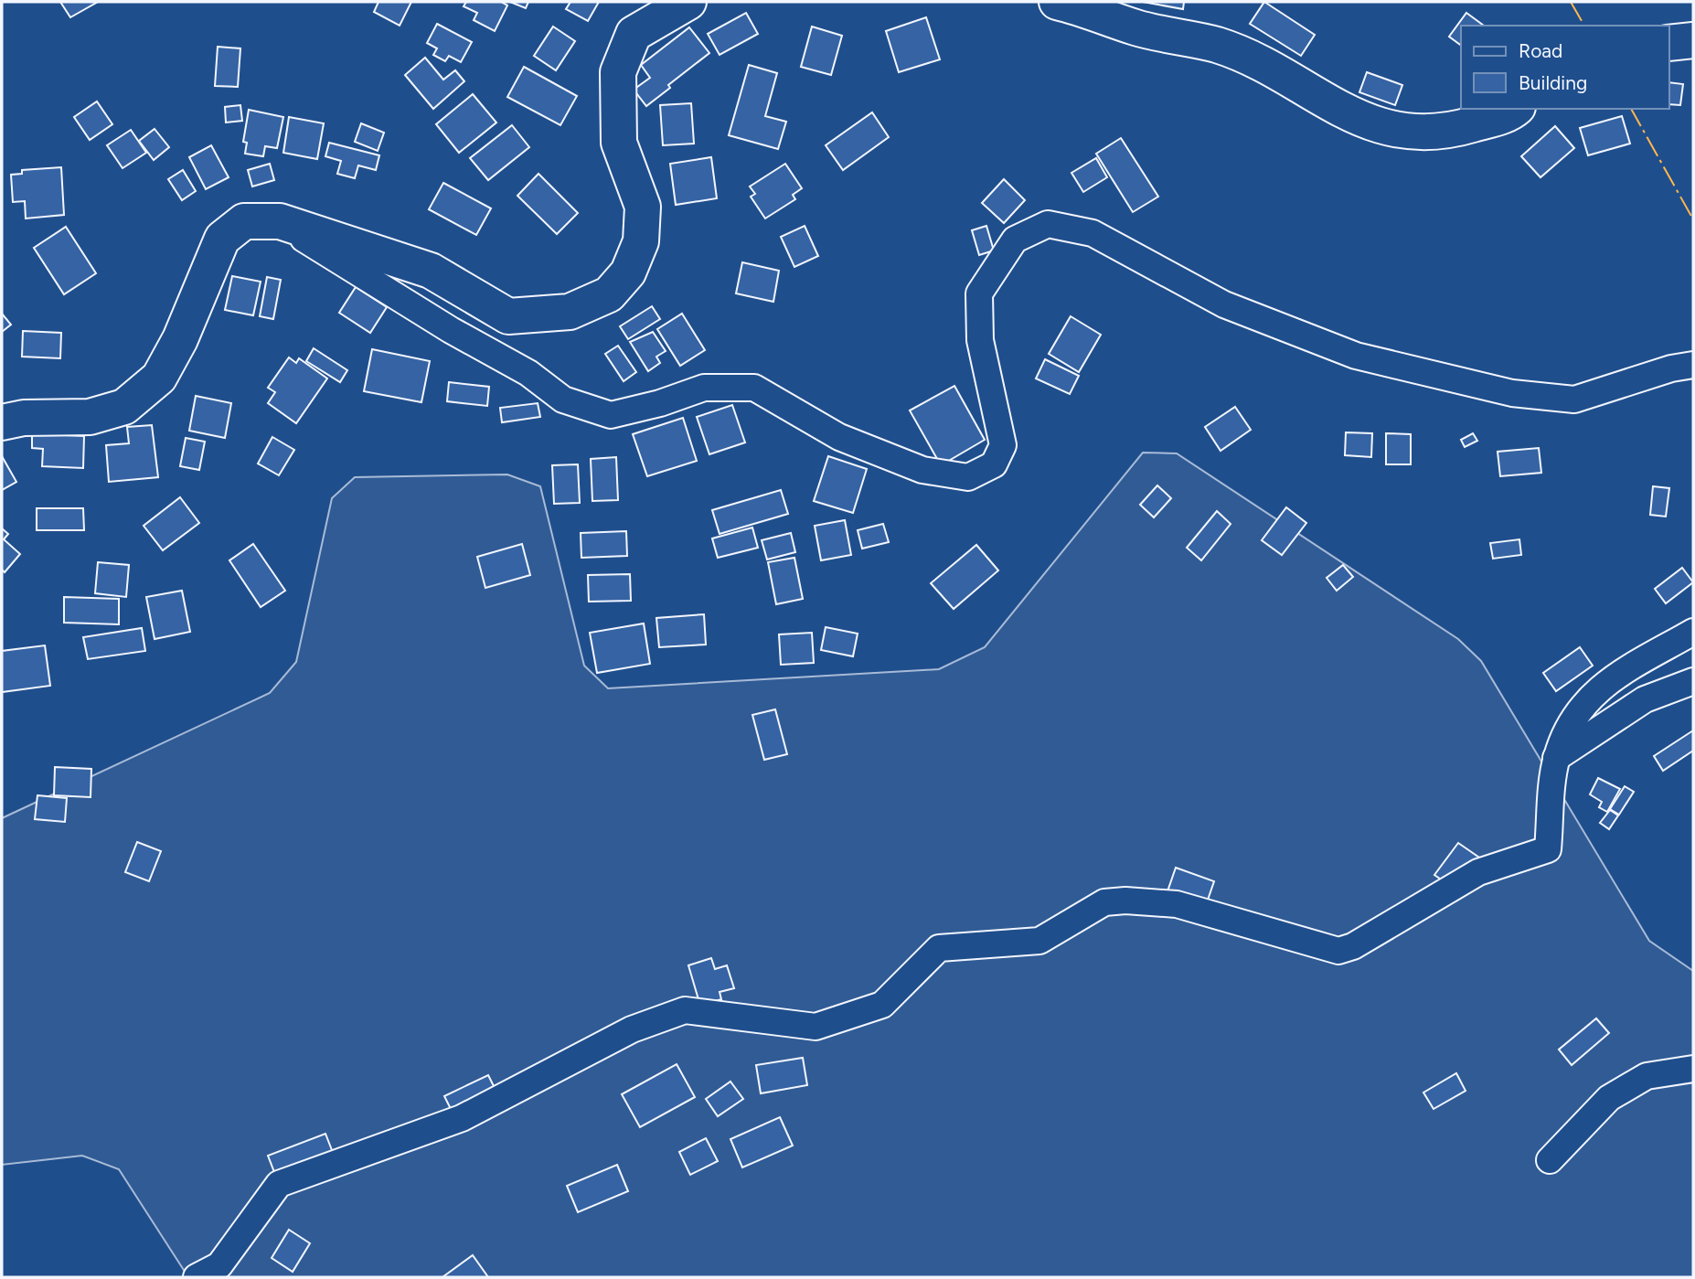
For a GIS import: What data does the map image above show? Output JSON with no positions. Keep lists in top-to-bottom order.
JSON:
{
  "legend": ["Road", "Building"]
}
